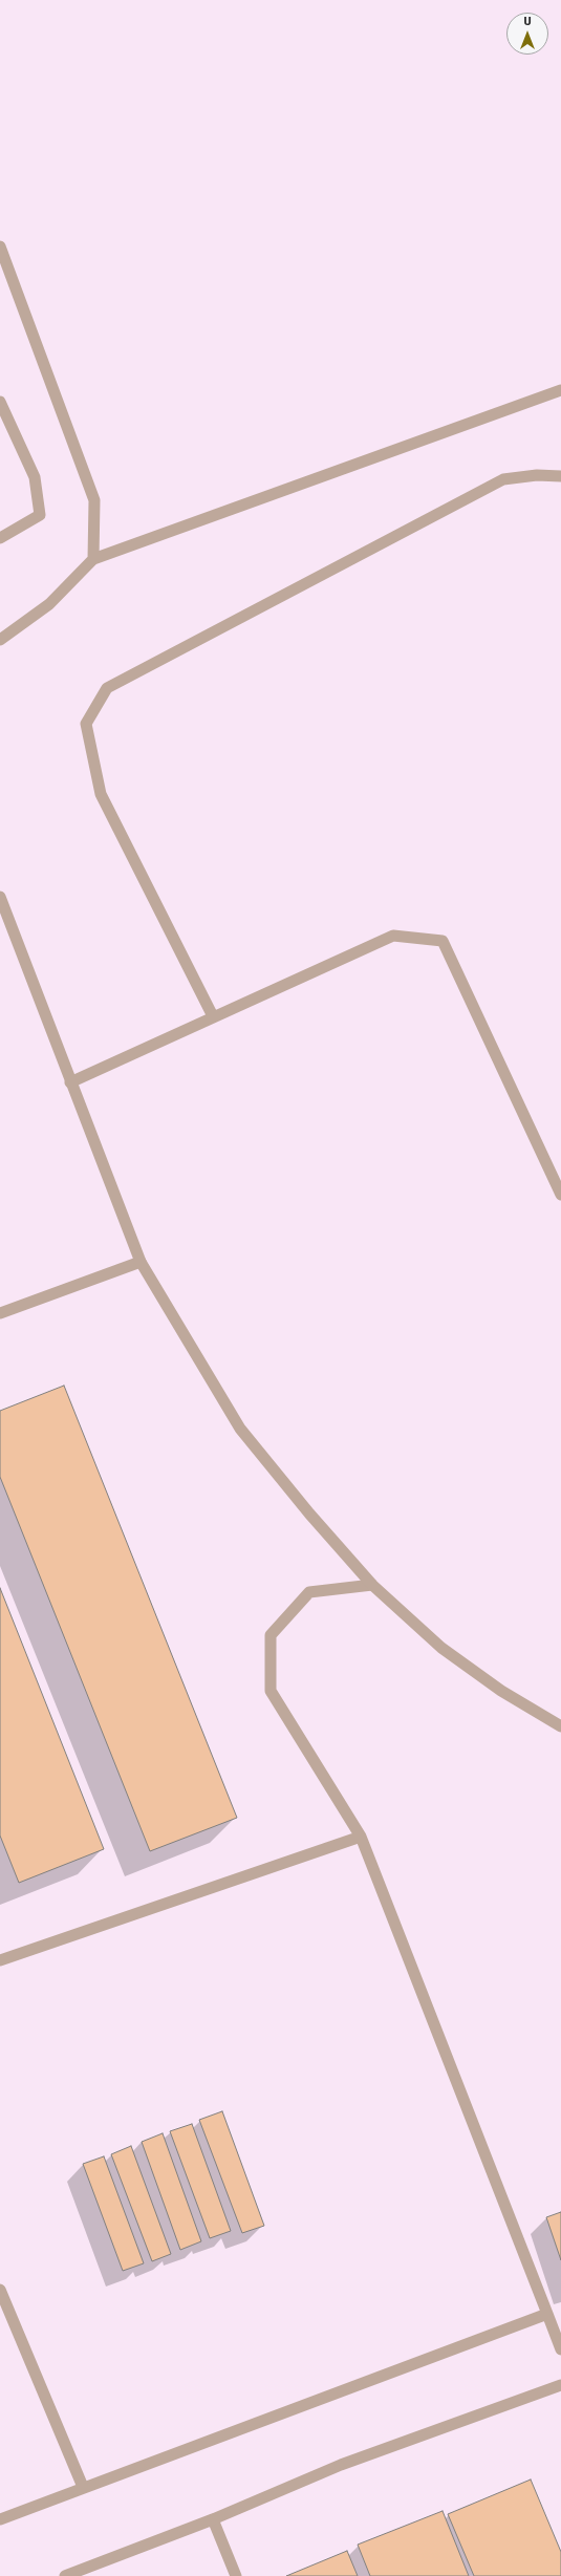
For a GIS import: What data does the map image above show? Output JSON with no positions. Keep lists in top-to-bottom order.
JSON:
{
  "north": "top"
}
